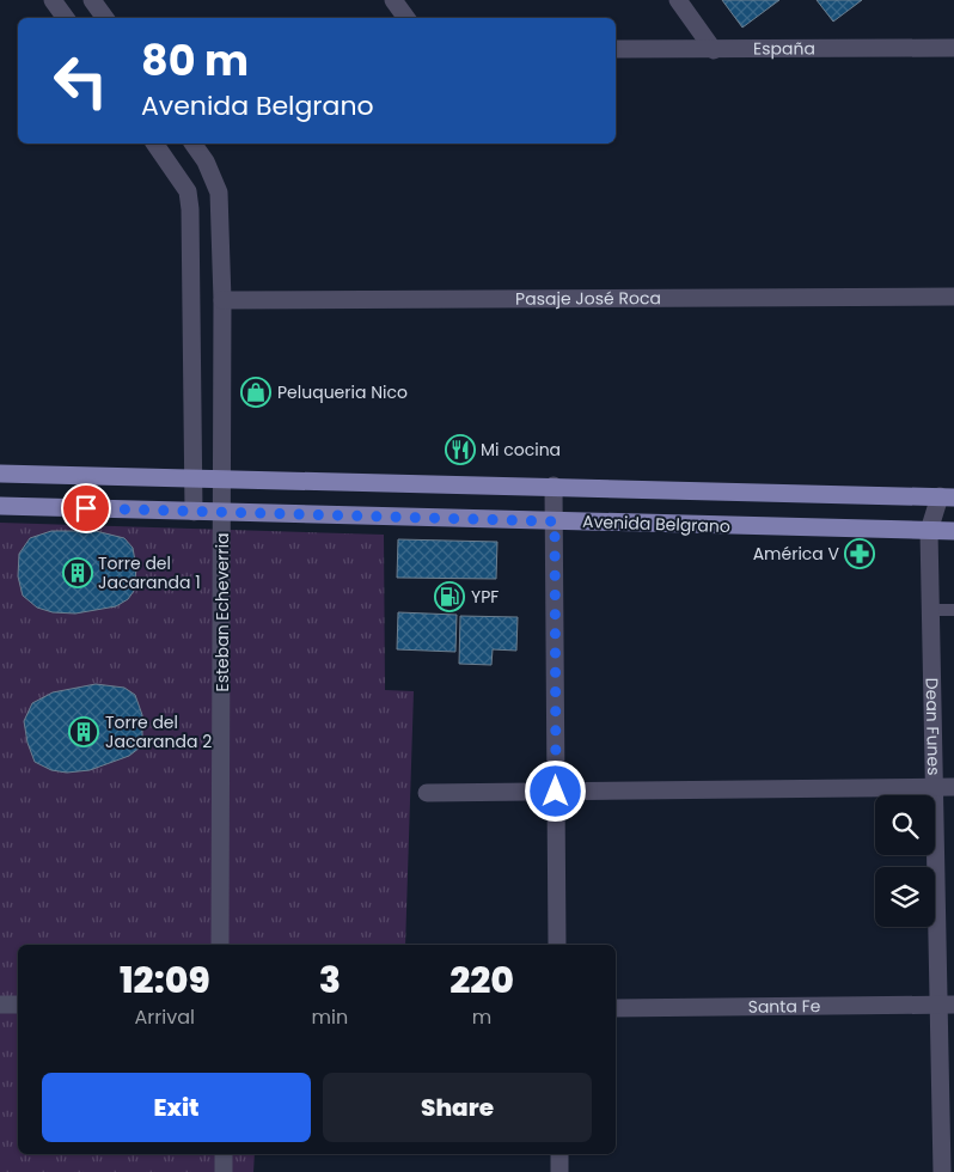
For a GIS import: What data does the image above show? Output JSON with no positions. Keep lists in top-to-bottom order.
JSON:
{
  "streets": {
    "main road": ["Avenida Belgrano"],
    "street": [
      "España",
      "Pasaje José Roca",
      "Esteban Echeverria",
      "Dean Funes",
      "Santa Fe"
    ]
  },
  "crossings": [
    ["Pasaje José Roca", "Esteban Echeverria"],
    ["Avenida Belgrano", "Esteban Echeverria"],
    ["Avenida Belgrano", "Dean Funes"],
    ["Dean Funes", "Santa Fe"]
  ],
  "places": {
    "shop": ["Peluqueria Nico"],
    "restaurant": ["Mi cocina"],
    "pharmacy": ["América V"],
    "building": ["Torre del Jacaranda 1", "Torre del Jacaranda 2"],
    "fuel station": ["YPF"]
  },
  "page": {
    "turn": ["80 m", "Avenida Belgrano"],
    "eta": [
      "12:09",
      "Arrival",
      "3",
      "min",
      "220",
      "m"
    ],
    "buttons": ["Exit", "Share"]
  }
}
